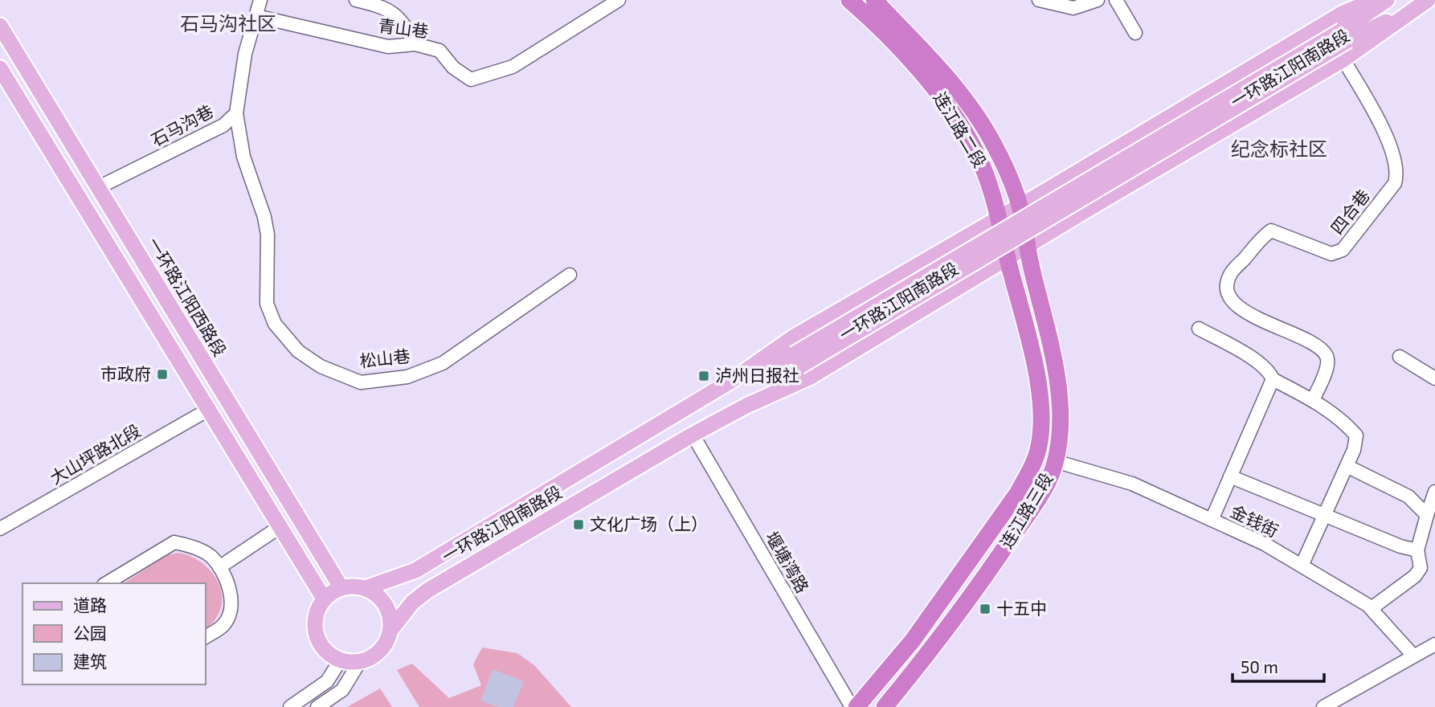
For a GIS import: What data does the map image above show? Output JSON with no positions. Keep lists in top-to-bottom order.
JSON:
{
  "streets": {
    "highway": ["连江路二段", "连江路三段"],
    "main road": ["一环路江阳南路段", "一环路江阳西路段"],
    "street": [
      "青山巷",
      "石马沟巷",
      "四合巷",
      "松山巷",
      "大山坪路北段",
      "金钱街",
      "堰塘湾路"
    ]
  },
  "crossings": [
    ["青山巷", "石马沟巷"],
    ["一环路江阳南路段", "连江路二段"],
    ["一环路江阳南路段", "四合巷"],
    ["一环路江阳南路段", "一环路江阳西路段"],
    ["一环路江阳南路段", "连江路三段"],
    ["一环路江阳南路段", "堰塘湾路"],
    ["石马沟巷", "一环路江阳西路段"],
    ["石马沟巷", "松山巷"],
    ["连江路二段", "连江路三段"],
    ["连江路三段", "金钱街"]
  ],
  "districts": ["石马沟社区", "纪念标社区"],
  "places": {
    "transit": [
      "市政府",
      "泸州日报社",
      "文化广场（上）",
      "十五中"
    ]
  },
  "legend": ["道路", "公园", "建筑"],
  "scale_bar": "50 m"
}
